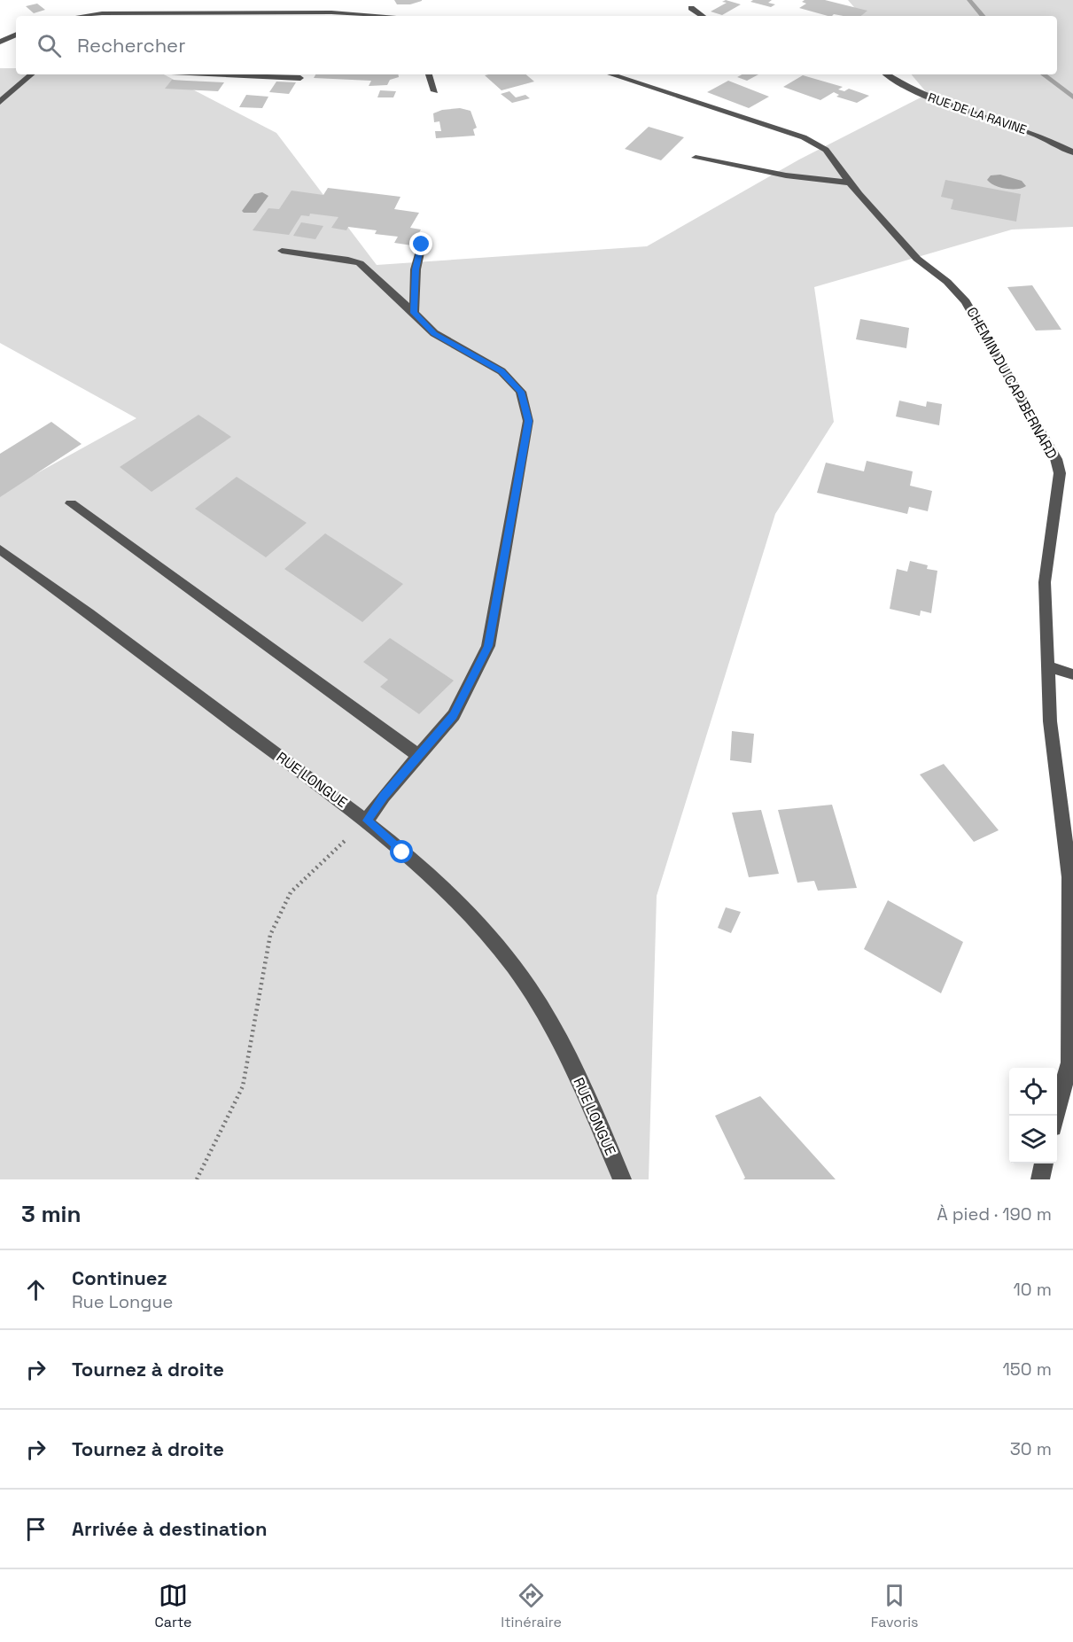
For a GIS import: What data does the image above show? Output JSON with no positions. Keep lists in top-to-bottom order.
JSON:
{
  "streets": {
    "street": ["RUE DE LA RAVINE", "CHEMIN DU CAP BERNARD", "RUE LONGUE"]
  },
  "page": {
    "search": "Rechercher",
    "heading": ["3 min", "À pied · 190 m"],
    "list": [
      ["Continuez", "Rue Longue", "10 m"],
      ["Tournez à droite", "150 m"],
      ["Tournez à droite", "30 m"],
      "Arrivée à destination"
    ],
    "nav": ["Carte", "Itinéraire", "Favoris"]
  }
}
